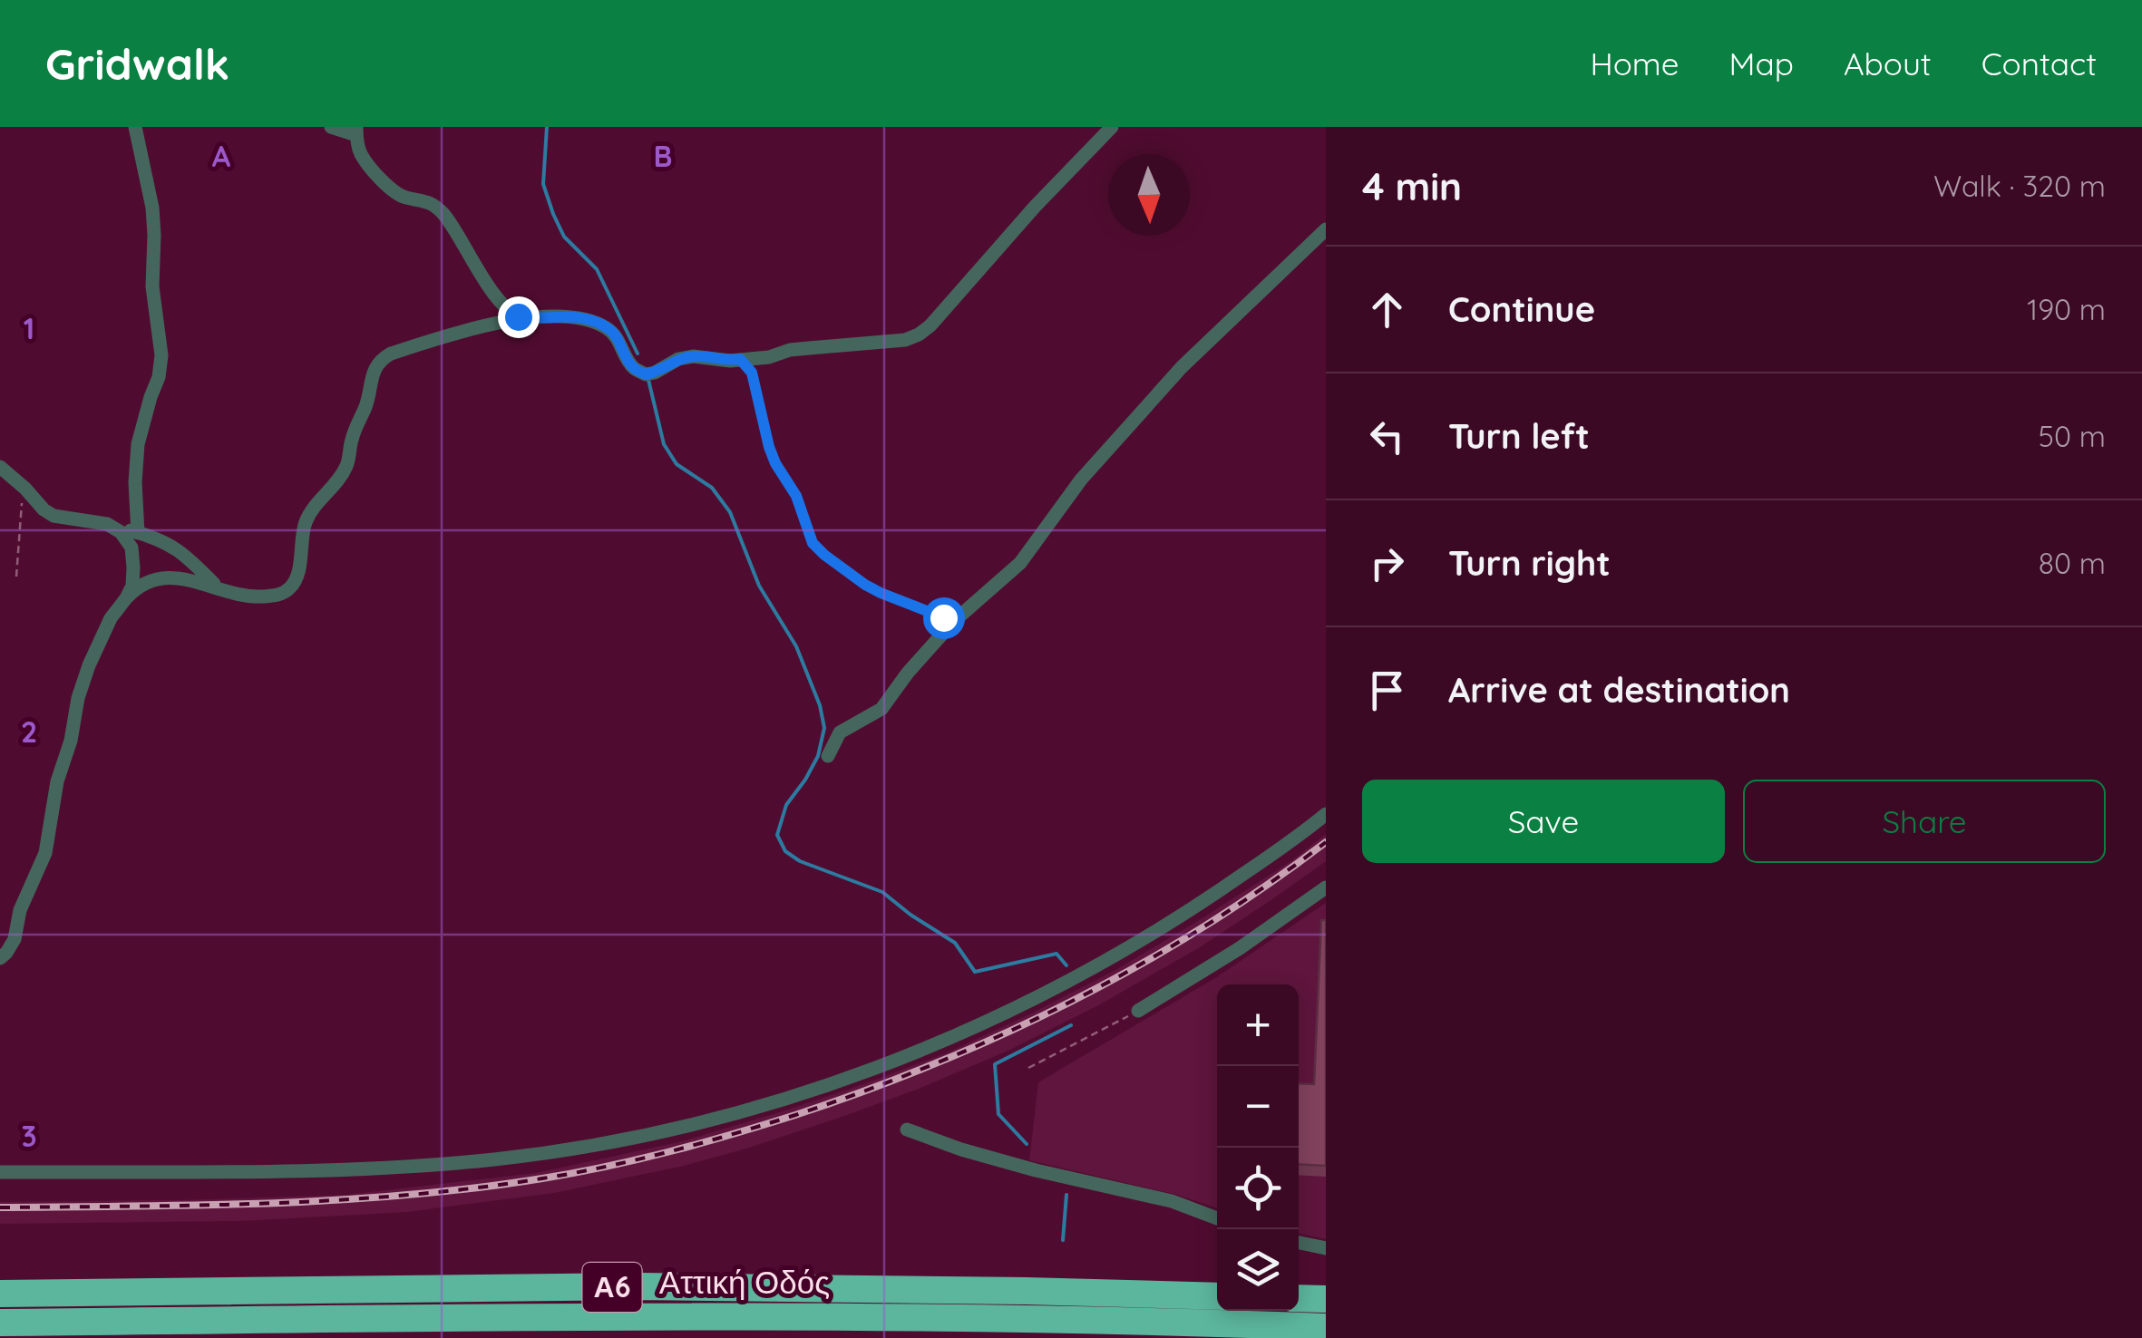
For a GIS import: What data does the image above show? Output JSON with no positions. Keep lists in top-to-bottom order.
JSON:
{
  "streets": {
    "highway": ["Αττική Οδός", "Α6"]
  },
  "north": "bottom",
  "page": {
    "header": "Gridwalk",
    "nav": [
      "Home",
      "Map",
      "About",
      "Contact"
    ],
    "heading": ["4 min", "Walk · 320 m"],
    "list": [
      ["Continue", "190 m"],
      ["Turn left", "50 m"],
      ["Turn right", "80 m"],
      "Arrive at destination"
    ],
    "buttons": ["Save", "Share"],
    "map_buttons": ["+", "−"]
  },
  "grid": {
    "columns": ["A", "B"],
    "rows": ["1", "2", "3"]
  }
}
